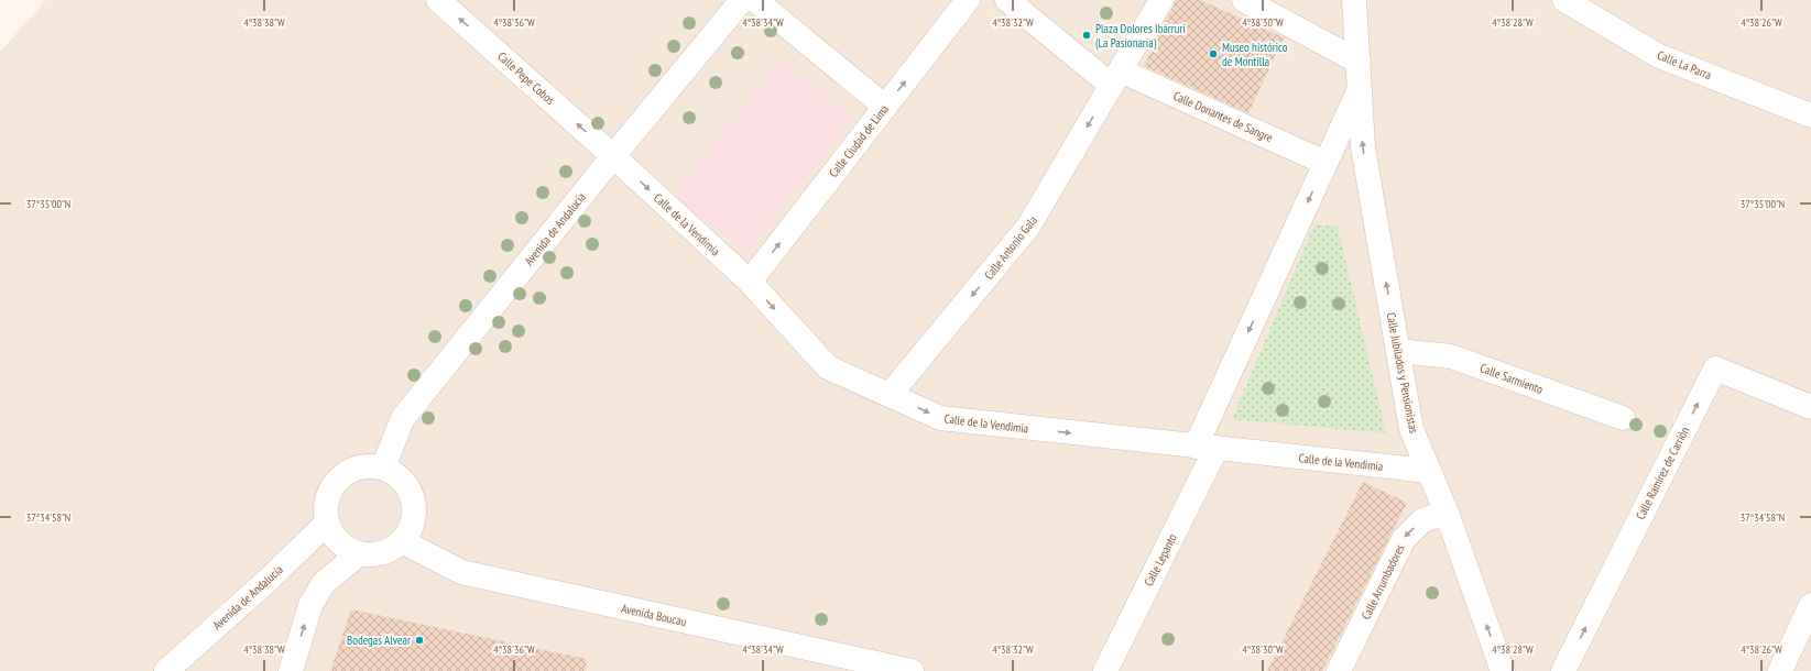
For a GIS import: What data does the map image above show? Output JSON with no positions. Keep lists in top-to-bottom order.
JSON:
{
  "streets": {
    "street": [
      "Calle La Parra",
      "Calle Pepe Cobos",
      "Calle Donantes de Sangre",
      "Calle Ciudad de Lima",
      "Calle de la Vendimia",
      "Avenida de Andalucía",
      "Calle Antonio Gala",
      "Calle Jubilados y Pensionistas",
      "Calle Sarmiento",
      "Calle Ramírez de Carrión",
      "Calle Lepanto",
      "Calle Arrumbadores",
      "Avenida Boucau"
    ]
  },
  "crossings": [
    ["Calle Pepe Cobos", "Calle de la Vendimia"],
    ["Calle Pepe Cobos", "Avenida de Andalucía"],
    ["Calle Donantes de Sangre", "Calle Antonio Gala"],
    ["Calle Donantes de Sangre", "Calle Jubilados y Pensionistas"],
    ["Calle Ciudad de Lima", "Calle de la Vendimia"],
    ["Calle de la Vendimia", "Avenida de Andalucía"],
    ["Calle de la Vendimia", "Calle Antonio Gala"],
    ["Calle de la Vendimia", "Calle Jubilados y Pensionistas"],
    ["Calle de la Vendimia", "Calle Lepanto"],
    ["Avenida de Andalucía", "Avenida Boucau"],
    ["Calle Jubilados y Pensionistas", "Calle Sarmiento"],
    ["Calle Jubilados y Pensionistas", "Calle Lepanto"],
    ["Calle Jubilados y Pensionistas", "Calle Arrumbadores"]
  ],
  "one_way": [
    "Calle Pepe Cobos",
    "Calle Ciudad de Lima",
    "Calle de la Vendimia",
    "Calle Antonio Gala",
    "Calle Ramírez de Carrión",
    "Calle Arrumbadores"
  ],
  "places": ["Plaza Dolores Ibárruri (La Pasionaria)", "Museo histórico de Montilla", "Bodegas Alvear"],
  "coordinates": [
    "4°38'38\"W",
    "4°38'36\"W",
    "4°38'34\"W",
    "4°38'32\"W",
    "4°38'30\"W",
    "4°38'28\"W",
    "4°38'26\"W",
    "37°35'00\"N",
    "37°34'58\"N"
  ]
}
